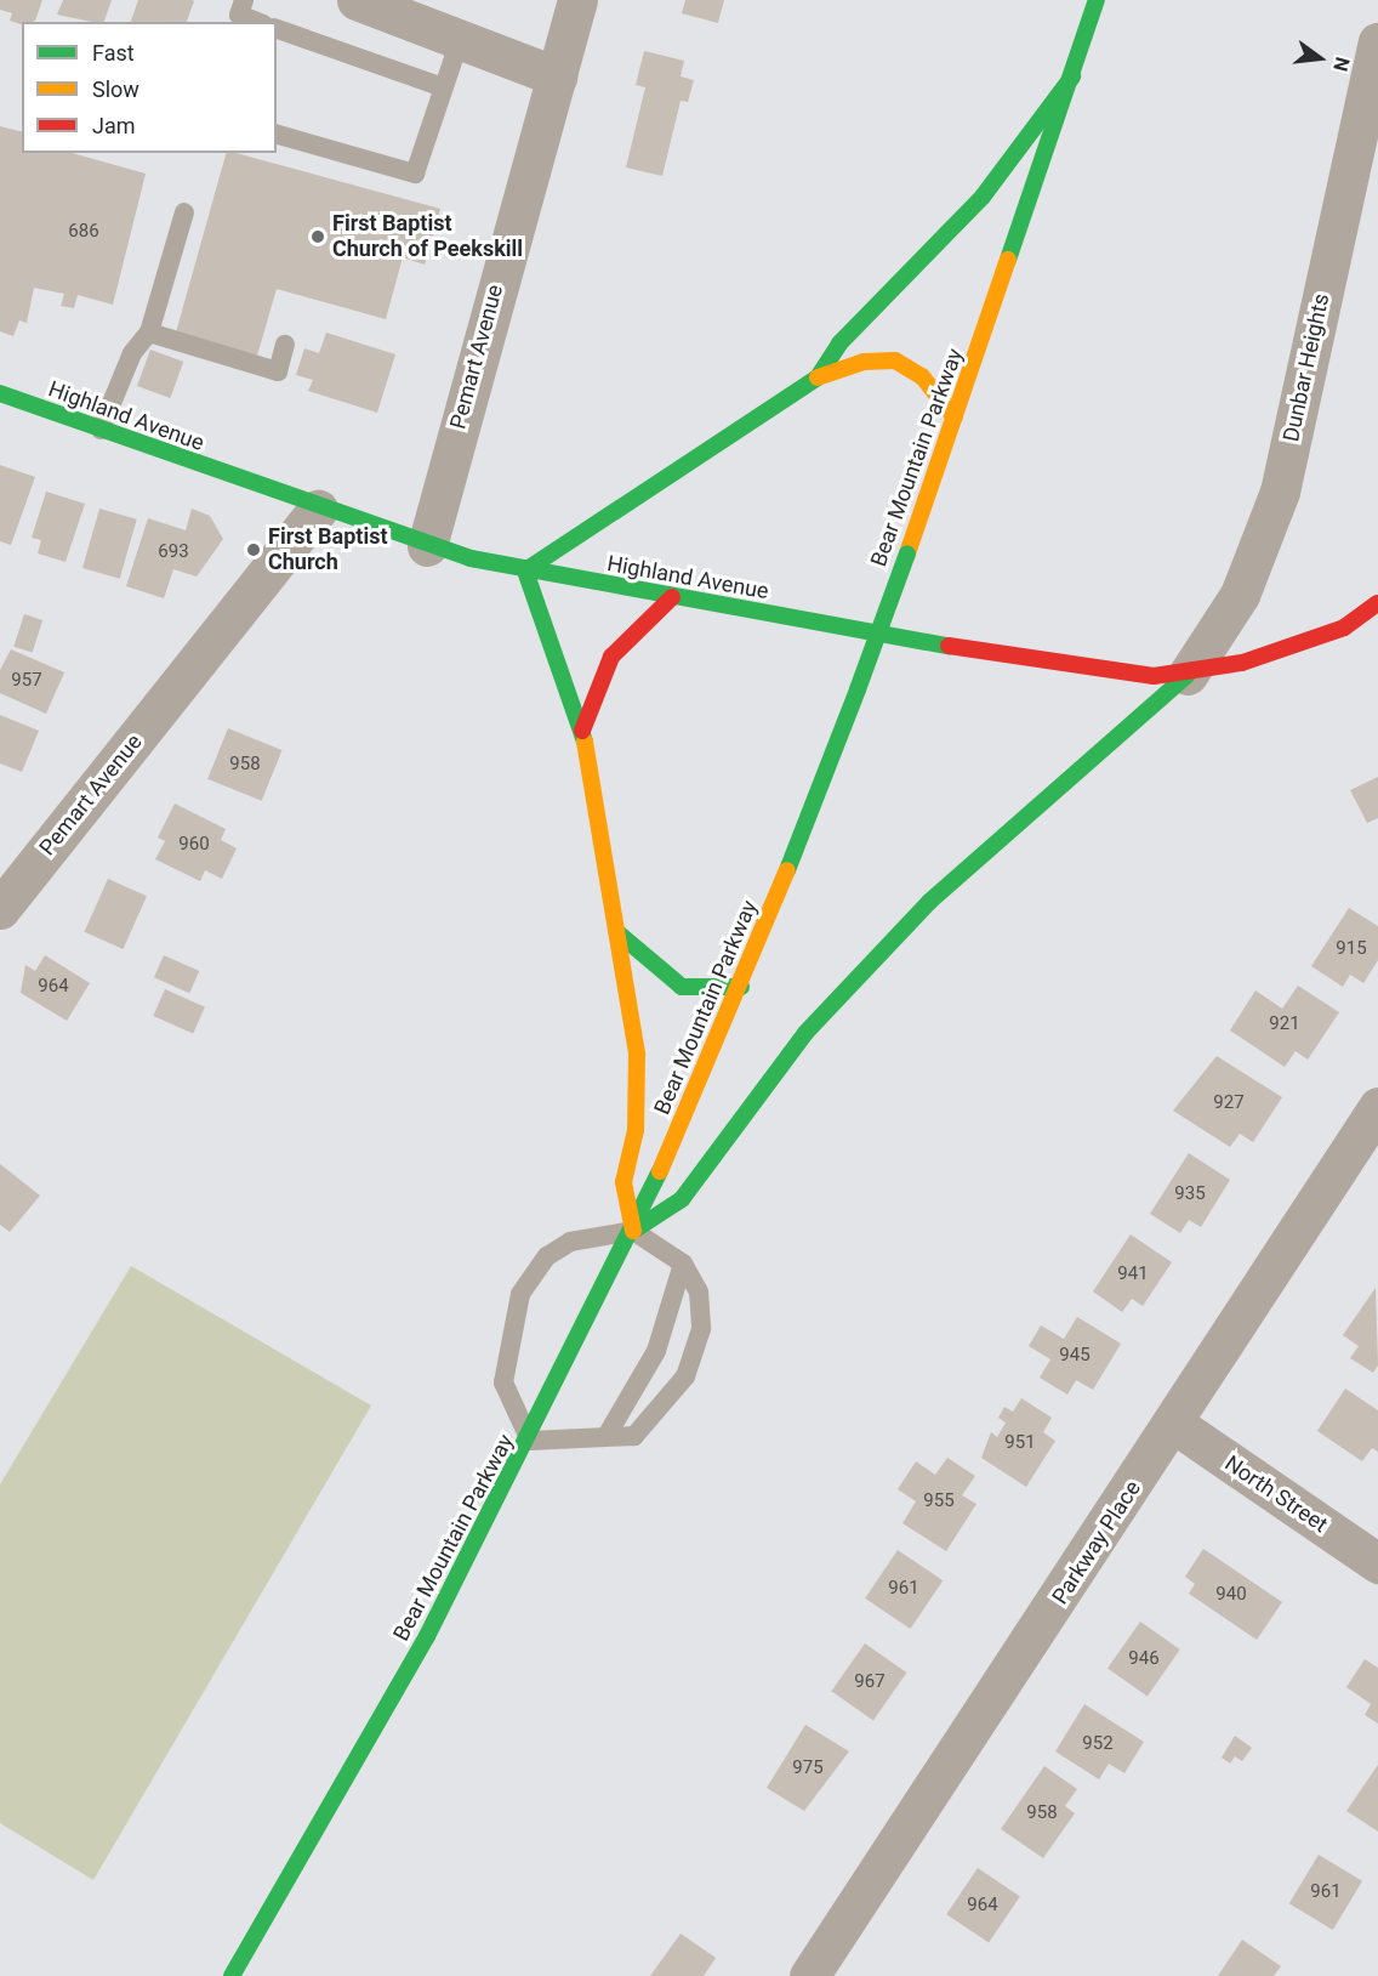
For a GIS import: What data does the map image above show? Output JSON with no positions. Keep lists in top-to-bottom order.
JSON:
{
  "streets": {
    "main road": ["Highland Avenue", "Bear Mountain Parkway"],
    "street": [
      "Pemart Avenue",
      "Dunbar Heights",
      "North Street",
      "Parkway Place"
    ]
  },
  "crossings": [
    ["Pemart Avenue", "Highland Avenue"],
    ["Dunbar Heights", "Highland Avenue"],
    ["North Street", "Parkway Place"]
  ],
  "places": ["First Baptist Church of Peekskill", "First Baptist Church"],
  "house_numbers": [
    "686",
    "693",
    "957",
    "958",
    "960",
    "915",
    "964",
    "921",
    "927",
    "935",
    "941",
    "945",
    "951",
    "955",
    "961",
    "940",
    "946",
    "967",
    "952",
    "975",
    "958",
    "961",
    "964"
  ],
  "legend": ["Fast", "Slow", "Jam"],
  "north": "right"
}
